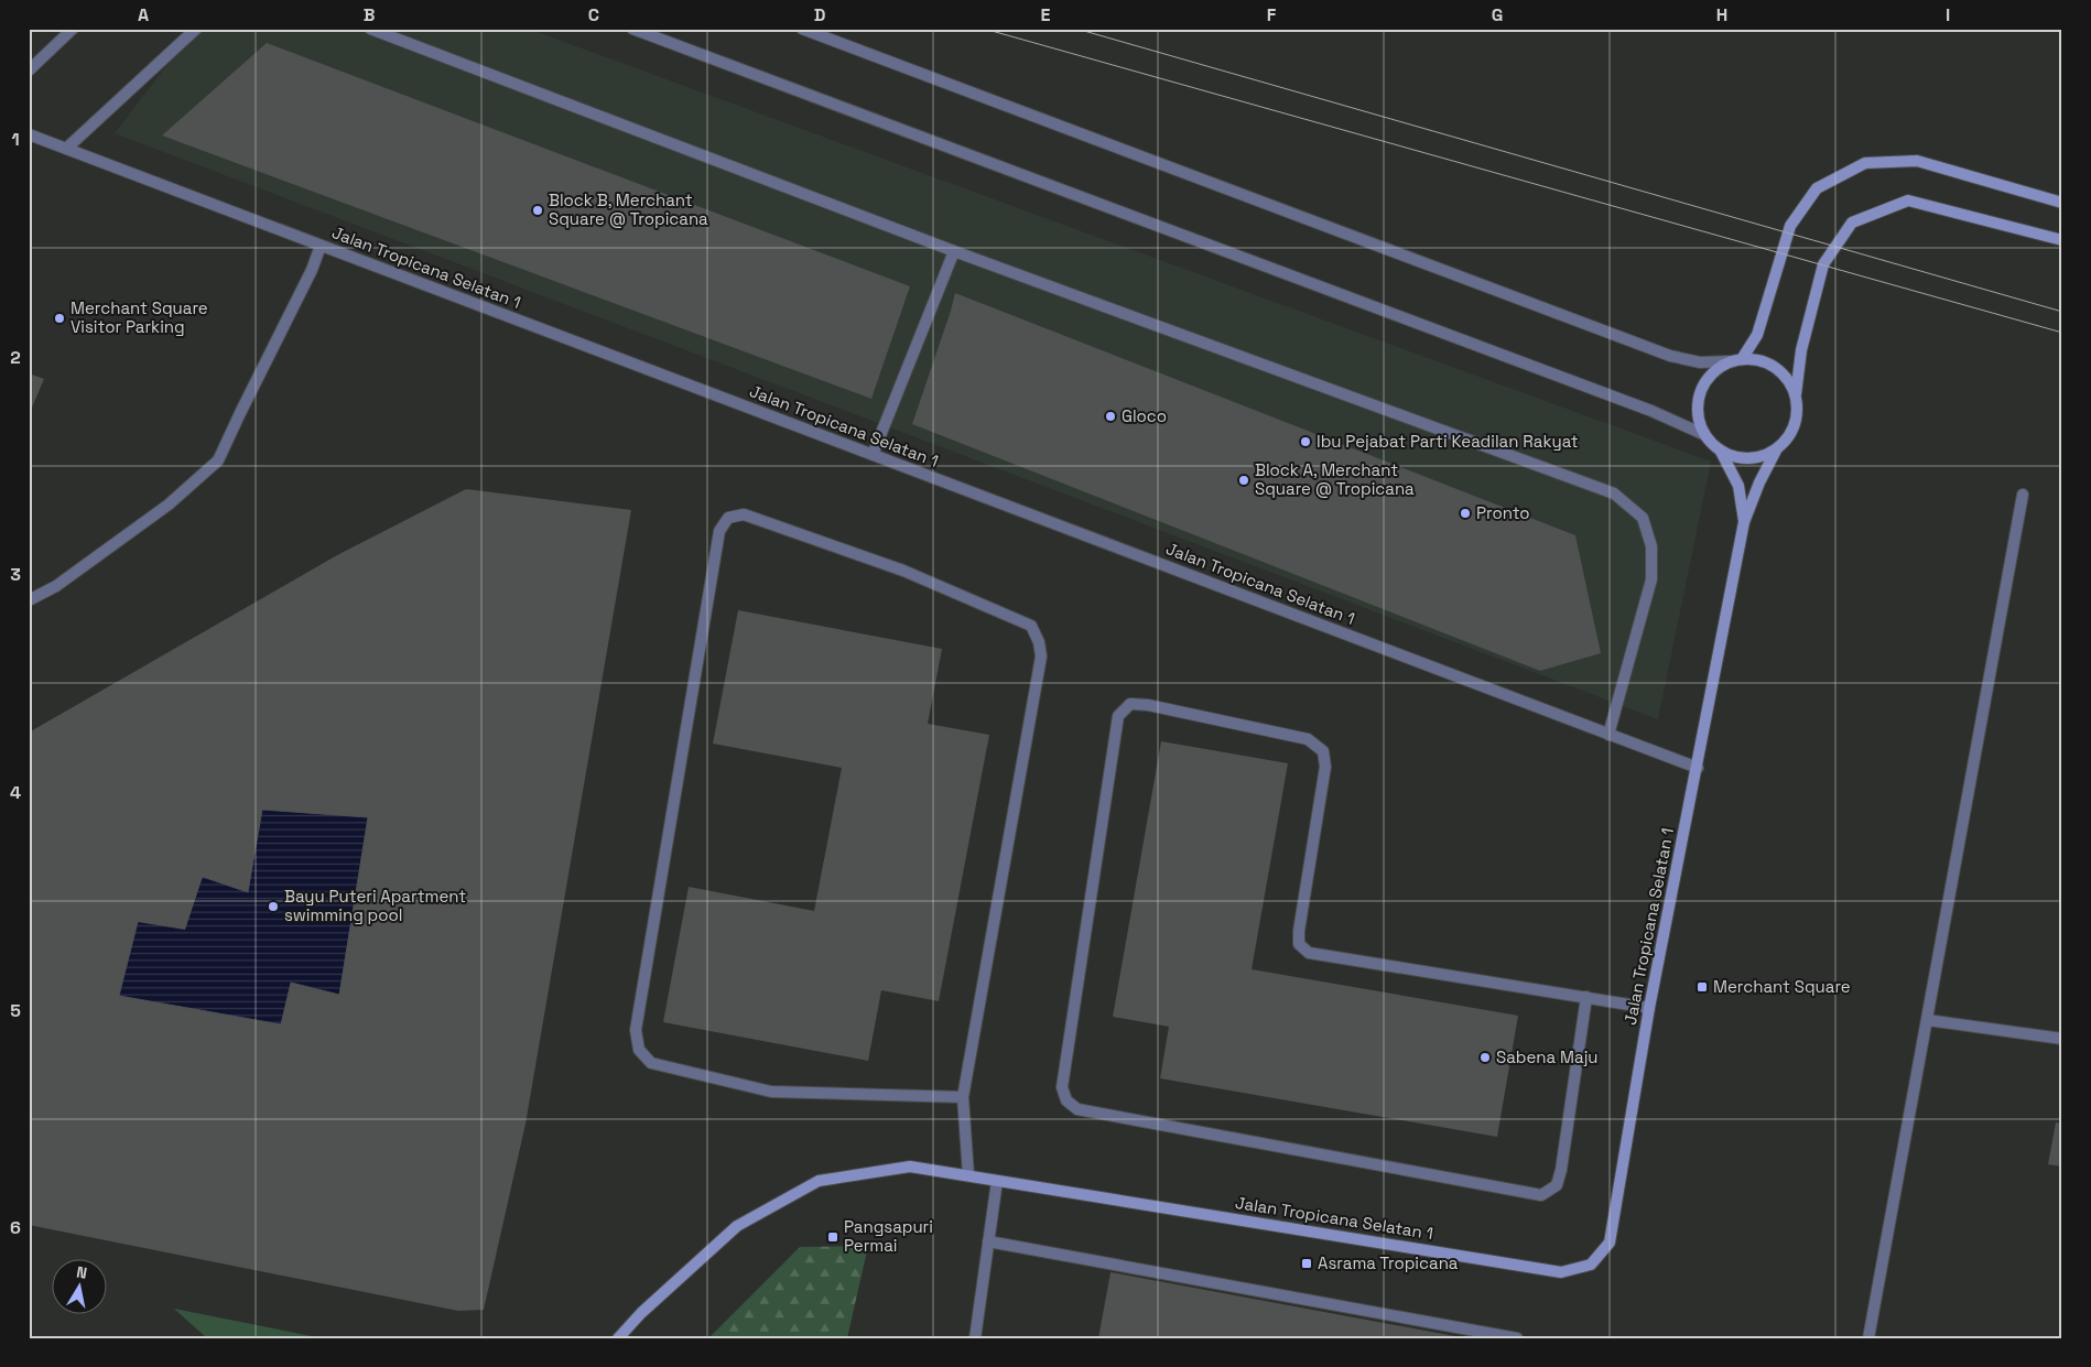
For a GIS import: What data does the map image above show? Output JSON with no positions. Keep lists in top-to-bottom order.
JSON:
{
  "streets": {
    "street": ["Jalan Tropicana Selatan 1"]
  },
  "places": {
    "other": [
      "Block B, Merchant Square @ Tropicana",
      "Merchant Square Visitor Parking",
      "Gloco",
      "Ibu Pejabat Parti Keadilan Rakyat",
      "Block A, Merchant Square @ Tropicana",
      "Pronto",
      "Bayu Puteri Apartment swimming pool",
      "Sabena Maju"
    ],
    "transit": ["Merchant Square", "Pangsapuri Permai", "Asrama Tropicana"]
  },
  "north": "top",
  "grid": {
    "columns": [
      "A",
      "B",
      "C",
      "D",
      "E",
      "F",
      "G",
      "H",
      "I"
    ],
    "rows": [
      "1",
      "2",
      "3",
      "4",
      "5",
      "6"
    ]
  }
}
